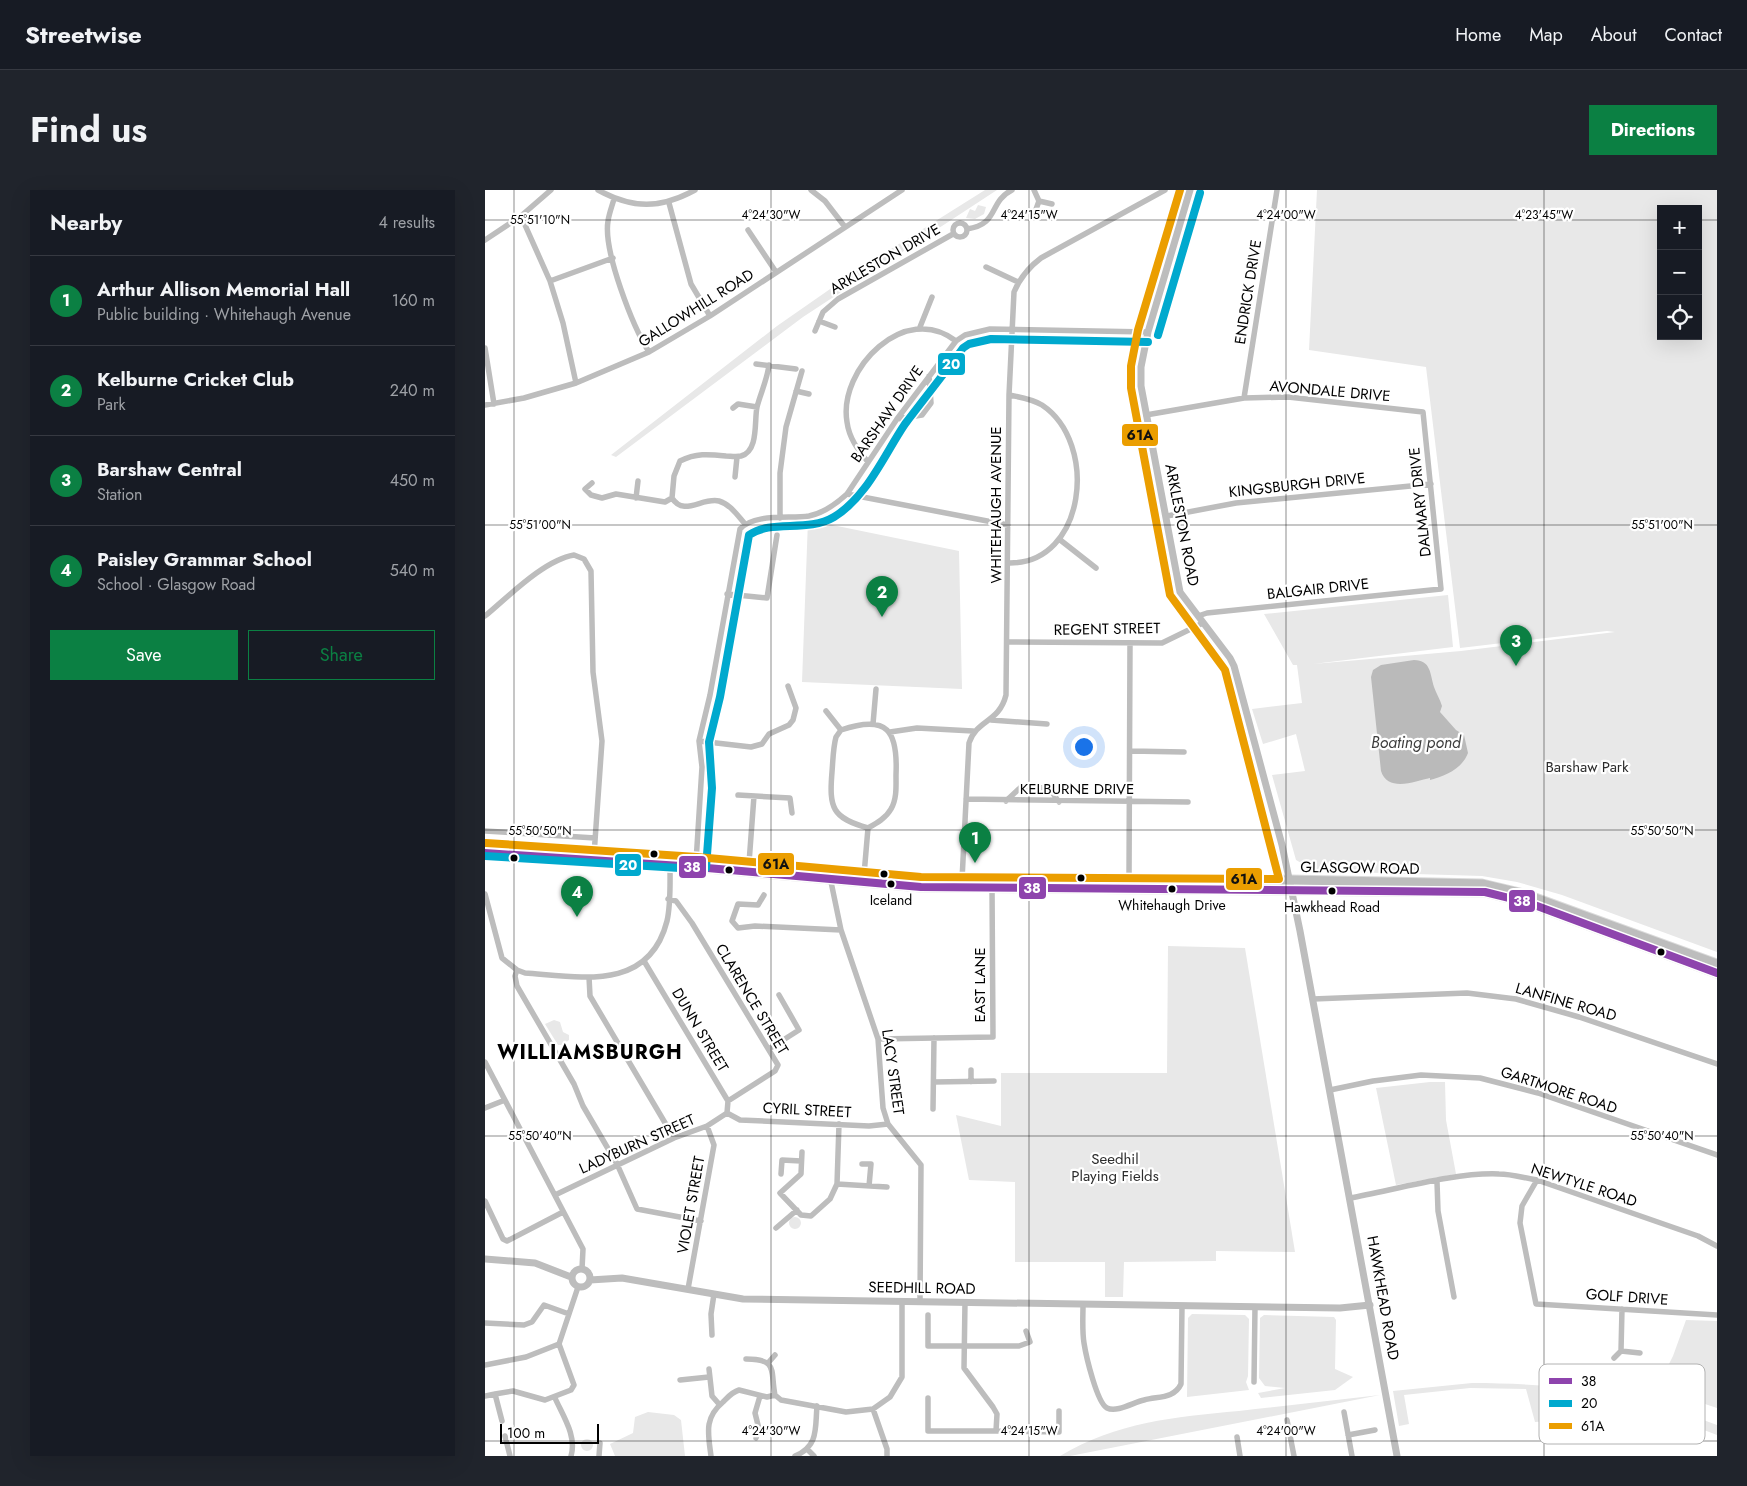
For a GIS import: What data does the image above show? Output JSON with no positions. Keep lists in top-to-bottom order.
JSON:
{
  "streets": {
    "main road": ["GLASGOW ROAD"],
    "street": [
      "ARKLESTON DRIVE",
      "ENDRICK DRIVE",
      "GALLOWHILL ROAD",
      "AVONDALE DRIVE",
      "BARSHAW DRIVE",
      "KINGSBURGH DRIVE",
      "DALMARY DRIVE",
      "WHITEHAUGH AVENUE",
      "ARKLESTON ROAD",
      "BALGAIR DRIVE",
      "REGENT STREET",
      "KELBURNE DRIVE",
      "EAST LANE",
      "CLARENCE STREET",
      "LANFINE ROAD",
      "DUNN STREET",
      "LACY STREET",
      "GARTMORE ROAD",
      "CYRIL STREET",
      "LADYBURN STREET",
      "NEWTYLE ROAD",
      "VIOLET STREET",
      "SEEDHILL ROAD",
      "GOLF DRIVE",
      "HAWKHEAD ROAD"
    ]
  },
  "crossings": [
    ["ENDRICK DRIVE", "AVONDALE DRIVE"],
    ["AVONDALE DRIVE", "DALMARY DRIVE"],
    ["AVONDALE DRIVE", "ARKLESTON ROAD"],
    ["BARSHAW DRIVE", "WHITEHAUGH AVENUE"],
    ["BARSHAW DRIVE", "ARKLESTON ROAD"],
    ["KINGSBURGH DRIVE", "DALMARY DRIVE"],
    ["KINGSBURGH DRIVE", "ARKLESTON ROAD"],
    ["DALMARY DRIVE", "BALGAIR DRIVE"],
    ["WHITEHAUGH AVENUE", "REGENT STREET"],
    ["ARKLESTON ROAD", "BALGAIR DRIVE"],
    ["ARKLESTON ROAD", "REGENT STREET"],
    ["ARKLESTON ROAD", "GLASGOW ROAD"],
    ["ARKLESTON ROAD", "HAWKHEAD ROAD"],
    ["GLASGOW ROAD", "EAST LANE"],
    ["GLASGOW ROAD", "LACY STREET"],
    ["GLASGOW ROAD", "HAWKHEAD ROAD"],
    ["EAST LANE", "LACY STREET"],
    ["CLARENCE STREET", "DUNN STREET"],
    ["LANFINE ROAD", "HAWKHEAD ROAD"],
    ["LACY STREET", "CYRIL STREET"],
    ["LACY STREET", "SEEDHILL ROAD"],
    ["GARTMORE ROAD", "HAWKHEAD ROAD"],
    ["CYRIL STREET", "LADYBURN STREET"],
    ["LADYBURN STREET", "VIOLET STREET"],
    ["NEWTYLE ROAD", "GOLF DRIVE"],
    ["NEWTYLE ROAD", "HAWKHEAD ROAD"],
    ["VIOLET STREET", "SEEDHILL ROAD"],
    ["SEEDHILL ROAD", "HAWKHEAD ROAD"]
  ],
  "districts": ["WILLIAMSBURGH"],
  "water": ["Boating pond"],
  "parks": ["Barshaw Park", "Seedhil Playing Fields"],
  "places": ["Iceland", "Whitehaugh Drive", "Hawkhead Road"],
  "lines": ["transit line 61A", "transit line 20", "transit line 38"],
  "legend": ["38", "20", "61A"],
  "scale_bar": "100 m",
  "page": {
    "header": "Streetwise",
    "nav": [
      "Home",
      "Map",
      "About",
      "Contact"
    ],
    "title": "Find us",
    "buttons": [
      "Directions",
      ["Save", "Share"]
    ],
    "heading": ["Nearby", "4 results"],
    "map_buttons": ["+", "−"],
    "list": [
      {
        "mark": "1",
        "name": "Arthur Allison Memorial Hall",
        "note": "Public building · Whitehaugh Avenue",
        "value": "160 m"
      },
      {
        "mark": "2",
        "name": "Kelburne Cricket Club",
        "note": "Park",
        "value": "240 m"
      },
      {
        "mark": "3",
        "name": "Barshaw Central",
        "note": "Station",
        "value": "450 m"
      },
      {
        "mark": "4",
        "name": "Paisley Grammar School",
        "note": "School · Glasgow Road",
        "value": "540 m"
      }
    ],
    "pins": [
      "2",
      "3",
      "1",
      "4"
    ],
    "scale": "100 m"
  },
  "coordinates": [
    "4°24'30\"W",
    "4°24'15\"W",
    "4°24'00\"W",
    "4°23'45\"W",
    "55°51'10\"N",
    "55°51'00\"N",
    "55°50'50\"N",
    "55°50'40\"N"
  ]
}
